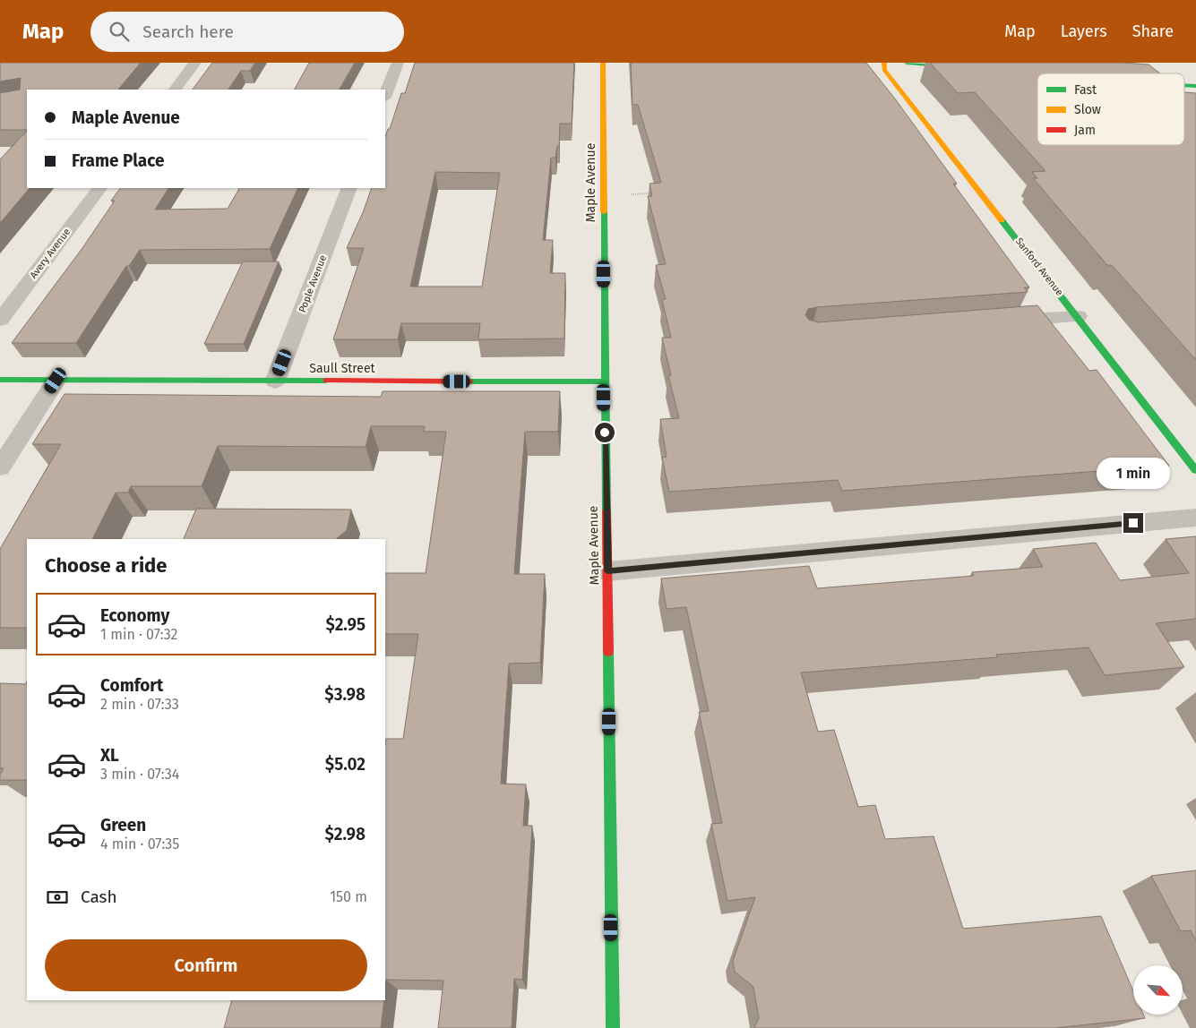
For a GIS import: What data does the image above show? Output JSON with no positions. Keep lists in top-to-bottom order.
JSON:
{
  "streets": {
    "street": [
      "Maple Avenue",
      "Avery Avenue",
      "Sanford Avenue",
      "Pople Avenue",
      "Saull Street"
    ]
  },
  "crossings": [
    ["Maple Avenue", "Saull Street"],
    ["Pople Avenue", "Saull Street"]
  ],
  "legend": ["Fast", "Slow", "Jam"],
  "north": "bottom right",
  "page": {
    "header": "Map",
    "search": "Search here",
    "nav": ["Map", "Layers", "Share"],
    "banner": ["Maple Avenue", "Frame Place"],
    "bubble": "1 min",
    "heading": "Choose a ride",
    "list": [
      {
        "name": "Economy",
        "note": "1 min · 07:32",
        "value": "$2.95"
      },
      {
        "name": "Comfort",
        "note": "2 min · 07:33",
        "value": "$3.98"
      },
      {
        "name": "XL",
        "note": "3 min · 07:34",
        "value": "$5.02"
      },
      {
        "name": "Green",
        "note": "4 min · 07:35",
        "value": "$2.98"
      }
    ],
    "pay": ["Cash", "150 m"],
    "buttons": "Confirm"
  }
}
